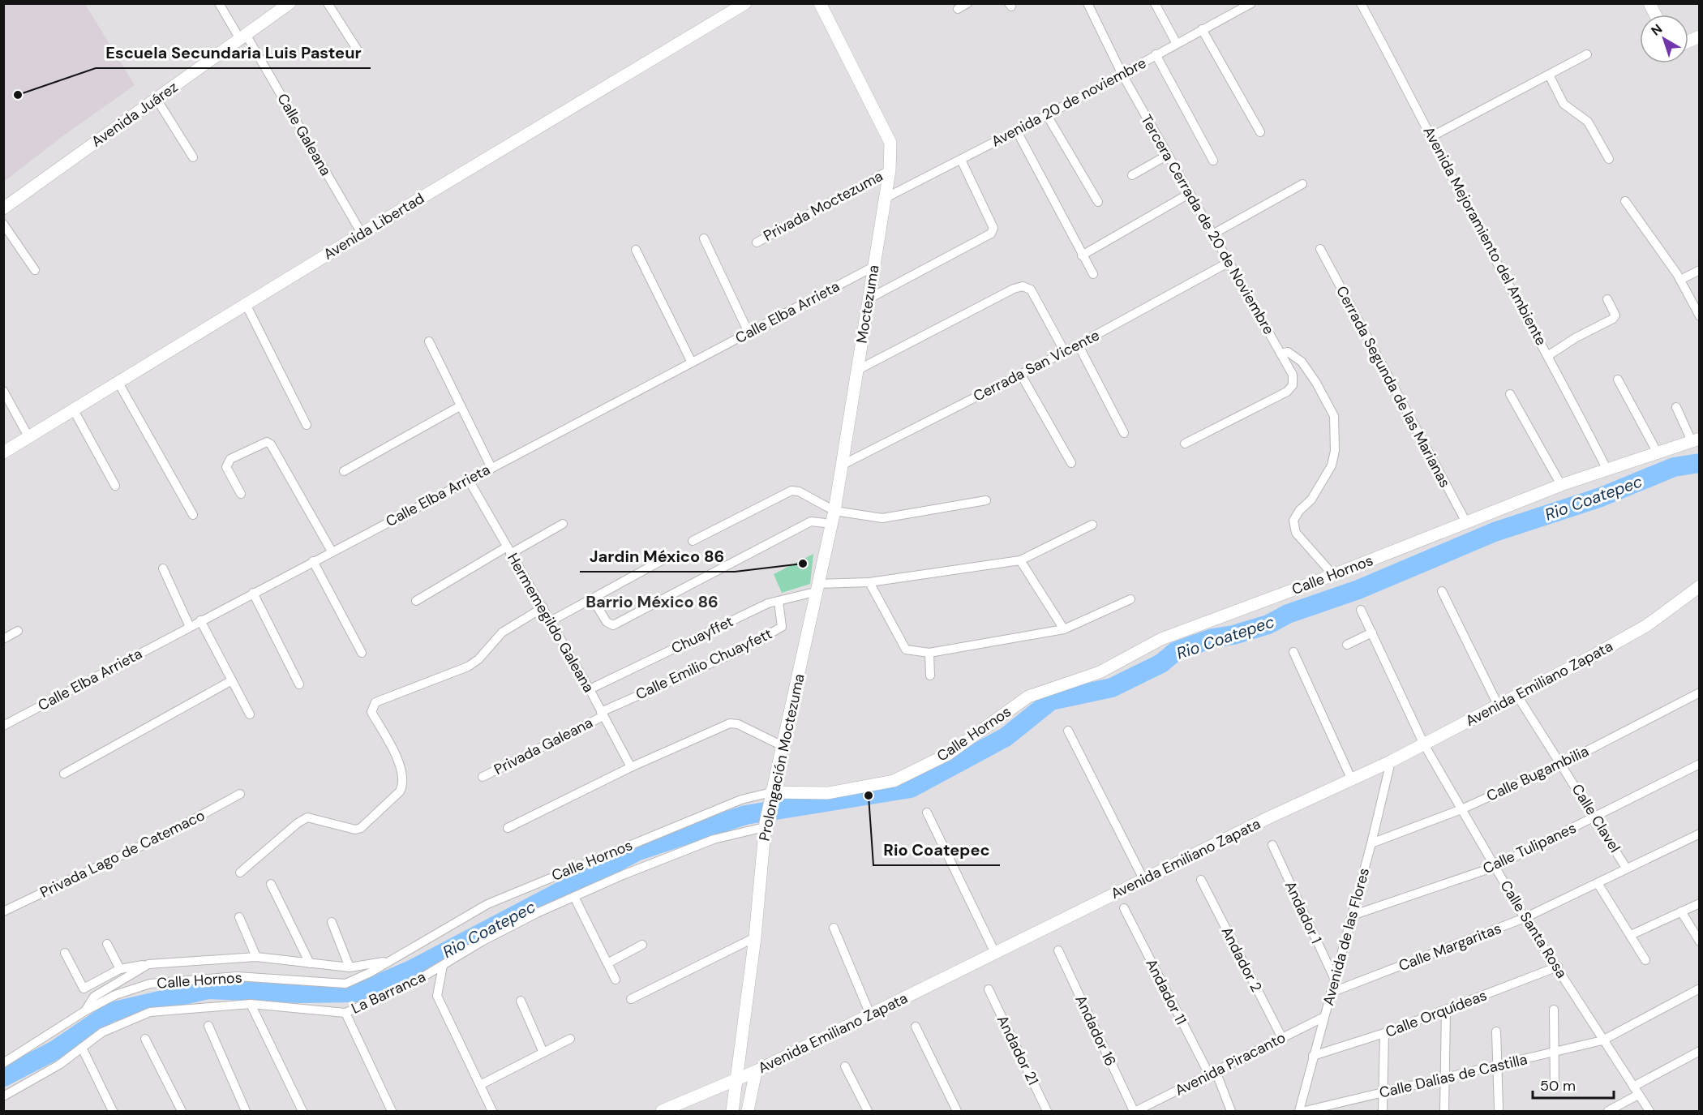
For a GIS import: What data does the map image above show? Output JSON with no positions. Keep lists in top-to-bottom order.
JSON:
{
  "streets": {
    "street": [
      "Avenida 20 de noviembre",
      "Avenida Juárez",
      "Calle Galeana",
      "Privada Moctezuma",
      "Tercera Cerrada de 20 de Noviembre",
      "Avenida Libertad",
      "Avenida Mejoramiento del Ambiente",
      "Moctezuma",
      "Calle Elba Arrieta",
      "Cerrada San Vicente",
      "Cerrada Segunda de las Marianas",
      "Calle Hornos",
      "Hermemegildo Galeana",
      "Chuayffet",
      "Calle Emilio Chuayfett",
      "Avenida Emiliano Zapata",
      "Privada Galeana",
      "Prolongación Moctezuma",
      "Calle Bugambilia",
      "Calle Clavel",
      "Calle Tulipanes",
      "Privada Lago de Catemaco",
      "Andador 1",
      "Calle Santa Rosa",
      "Avenida de las Flores",
      "Calle Margaritas",
      "Andador 2",
      "Andador 11",
      "La Barranca",
      "Calle Orquídeas",
      "Andador 16",
      "Andador 21",
      "Avenida Piracanto",
      "Calle Dalias de Castilla"
    ]
  },
  "crossings": [
    ["Avenida 20 de noviembre", "Tercera Cerrada de 20 de Noviembre"],
    ["Avenida 20 de noviembre", "Moctezuma"],
    ["Avenida Juárez", "Calle Galeana"],
    ["Calle Galeana", "Avenida Libertad"],
    ["Privada Moctezuma", "Moctezuma"],
    ["Tercera Cerrada de 20 de Noviembre", "Cerrada San Vicente"],
    ["Avenida Mejoramiento del Ambiente", "Calle Hornos"],
    ["Moctezuma", "Calle Elba Arrieta"],
    ["Moctezuma", "Cerrada San Vicente"],
    ["Moctezuma", "Prolongación Moctezuma"],
    ["Calle Elba Arrieta", "Hermemegildo Galeana"],
    ["Cerrada San Vicente", "Prolongación Moctezuma"],
    ["Cerrada Segunda de las Marianas", "Calle Hornos"],
    ["Calle Hornos", "Prolongación Moctezuma"],
    ["Hermemegildo Galeana", "Chuayffet"],
    ["Hermemegildo Galeana", "Calle Emilio Chuayfett"],
    ["Hermemegildo Galeana", "Privada Galeana"],
    ["Chuayffet", "Calle Emilio Chuayfett"],
    ["Chuayffet", "Prolongación Moctezuma"],
    ["Calle Emilio Chuayfett", "Privada Galeana"],
    ["Avenida Emiliano Zapata", "Prolongación Moctezuma"],
    ["Avenida Emiliano Zapata", "Calle Clavel"],
    ["Avenida Emiliano Zapata", "Calle Santa Rosa"],
    ["Avenida Emiliano Zapata", "Avenida de las Flores"],
    ["Prolongación Moctezuma", "La Barranca"],
    ["Calle Bugambilia", "Calle Clavel"],
    ["Calle Bugambilia", "Calle Santa Rosa"],
    ["Calle Bugambilia", "Avenida de las Flores"],
    ["Calle Clavel", "Calle Tulipanes"],
    ["Calle Clavel", "Calle Margaritas"],
    ["Calle Tulipanes", "Calle Santa Rosa"],
    ["Calle Tulipanes", "Avenida de las Flores"],
    ["Andador 1", "Avenida de las Flores"],
    ["Calle Santa Rosa", "Calle Margaritas"],
    ["Calle Santa Rosa", "Calle Orquídeas"],
    ["Calle Santa Rosa", "Calle Dalias de Castilla"],
    ["Avenida de las Flores", "Calle Margaritas"],
    ["Avenida de las Flores", "Calle Orquídeas"],
    ["Avenida de las Flores", "Avenida Piracanto"],
    ["Andador 2", "Avenida Piracanto"],
    ["Andador 11", "Avenida Piracanto"],
    ["Andador 16", "Avenida Piracanto"]
  ],
  "districts": ["Barrio México 86"],
  "water": ["Rio Coatepec"],
  "places": ["Escuela Secundaria Luis Pasteur", "Jardin México 86", "Rio Coatepec"],
  "scale_bar": "50 m",
  "north": "top left"
}
